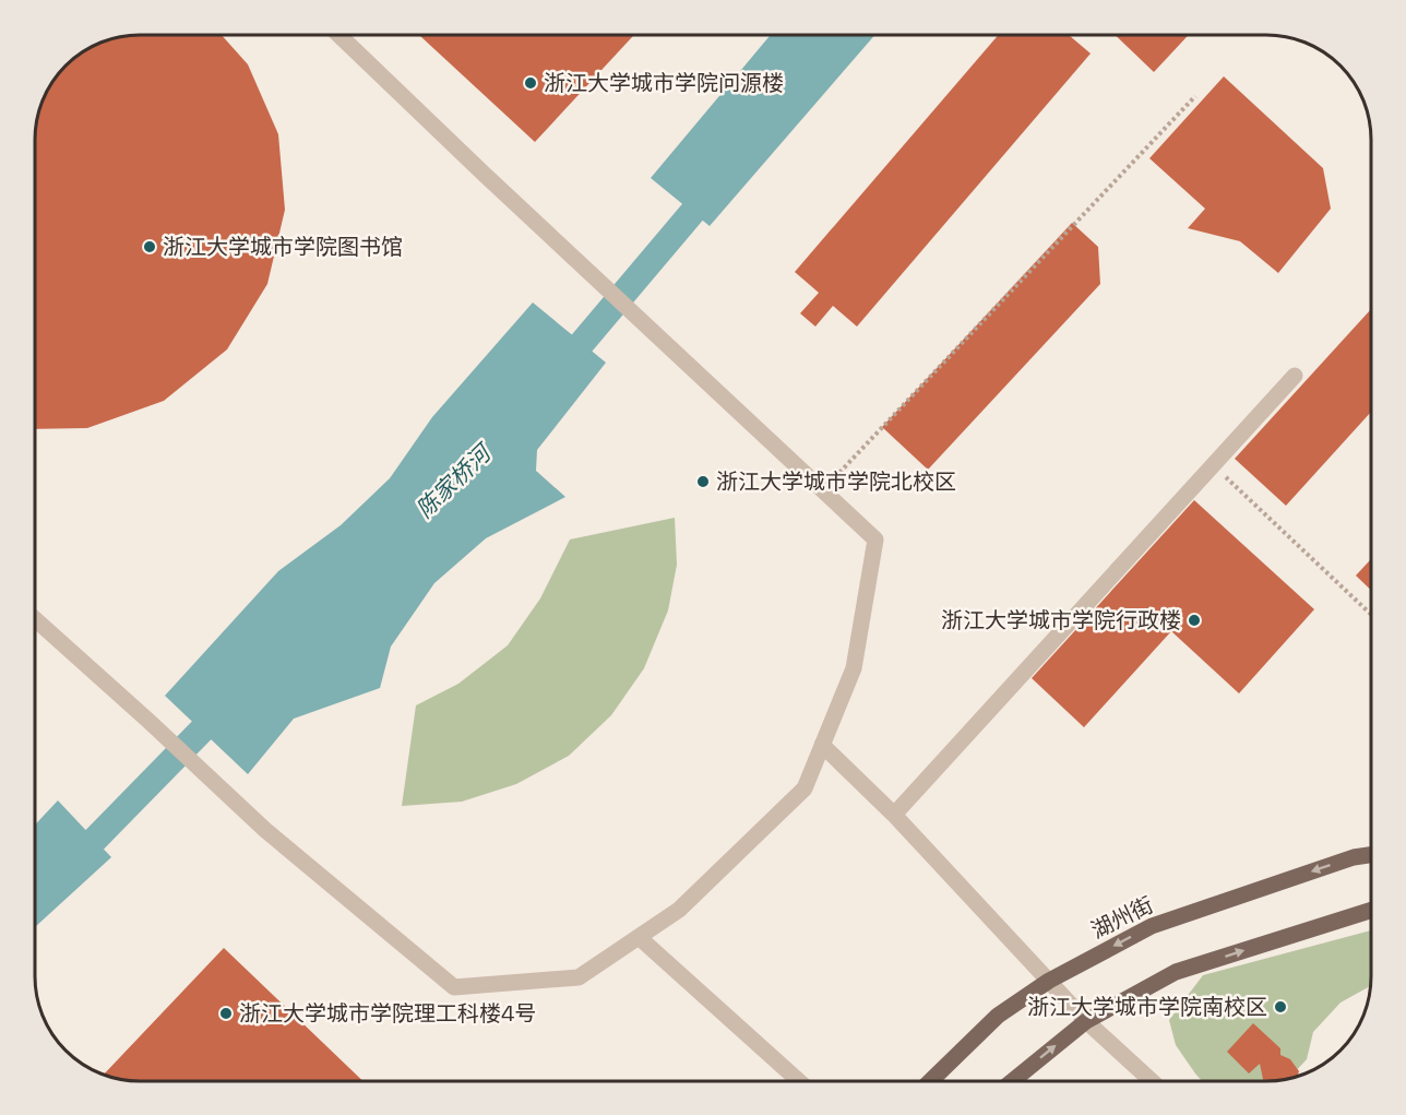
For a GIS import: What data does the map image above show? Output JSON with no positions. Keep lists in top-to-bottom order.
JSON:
{
  "streets": {
    "main road": ["湖州街"]
  },
  "water": ["陈家桥河"],
  "places": [
    "浙江大学城市学院问源楼",
    "浙江大学城市学院图书馆",
    "浙江大学城市学院北校区",
    "浙江大学城市学院行政楼",
    "浙江大学城市学院南校区",
    "浙江大学城市学院理工科楼4号"
  ]
}
